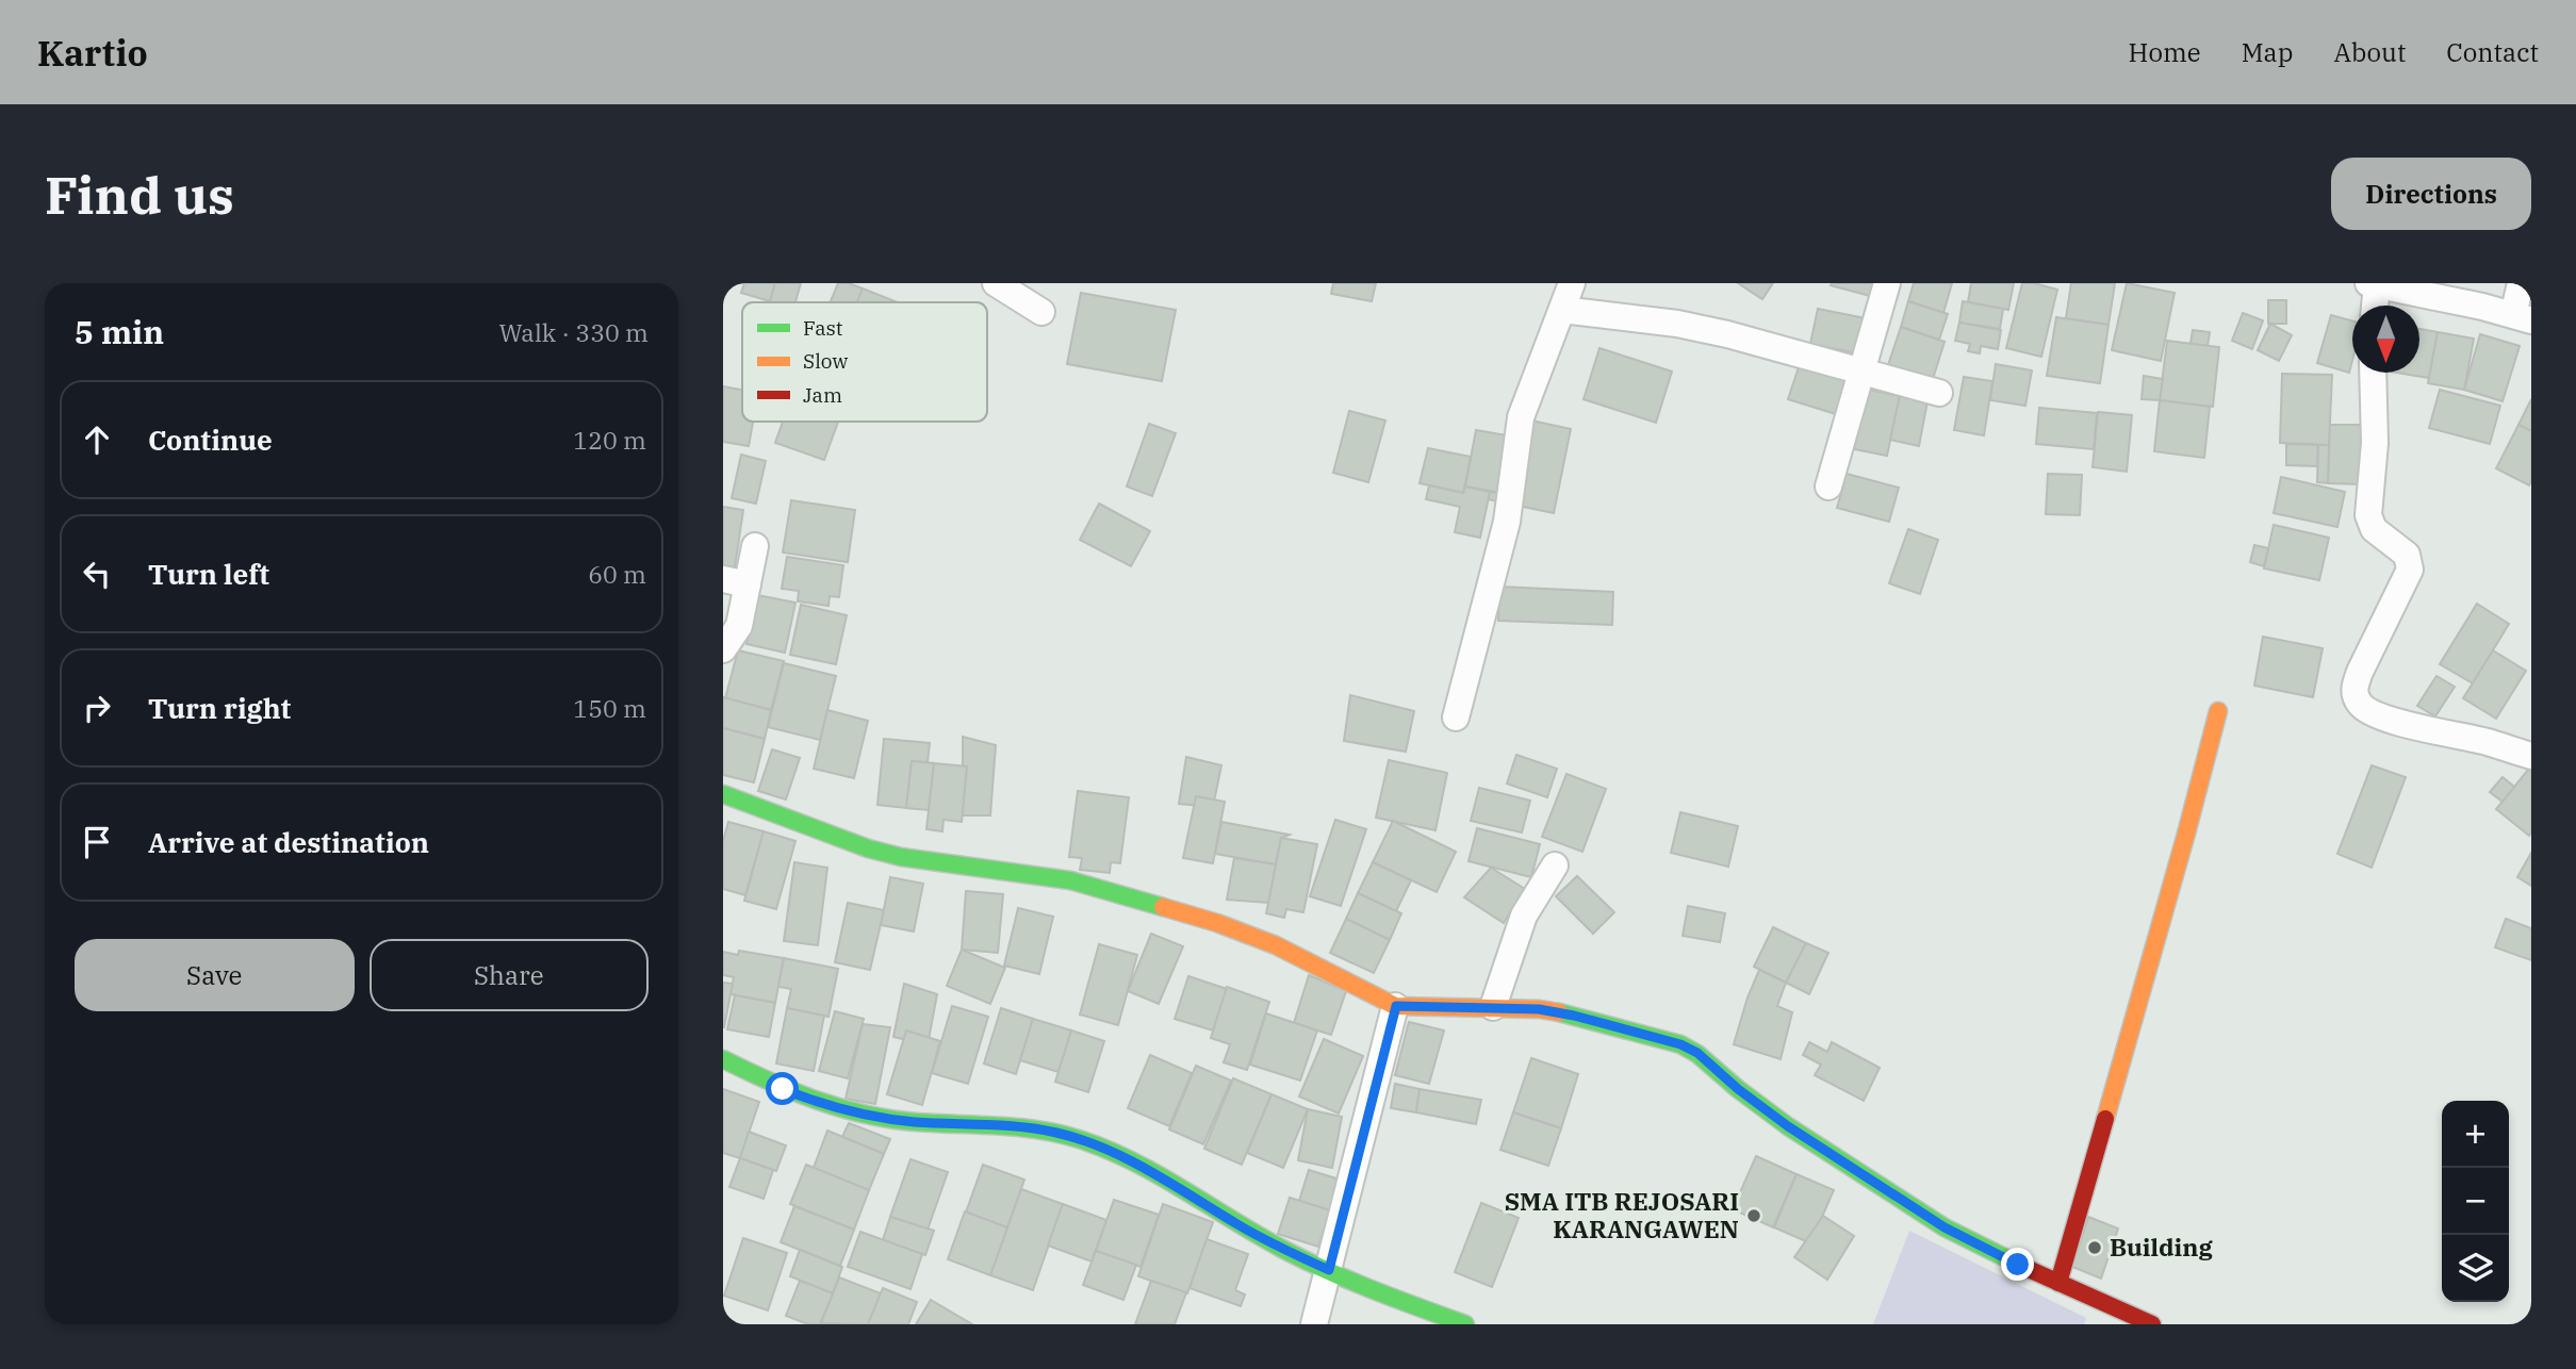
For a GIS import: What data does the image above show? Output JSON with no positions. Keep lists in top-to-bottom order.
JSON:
{
  "places": ["SMA ITB REJOSARI KARANGAWEN", "Building"],
  "legend": ["Fast", "Slow", "Jam"],
  "north": "bottom",
  "page": {
    "header": "Kartio",
    "nav": [
      "Home",
      "Map",
      "About",
      "Contact"
    ],
    "buttons": [
      "Directions",
      ["Save", "Share"]
    ],
    "title": "Find us",
    "heading": ["5 min", "Walk · 330 m"],
    "list": [
      ["Continue", "120 m"],
      ["Turn left", "60 m"],
      ["Turn right", "150 m"],
      "Arrive at destination"
    ],
    "map_buttons": ["+", "−"]
  }
}
